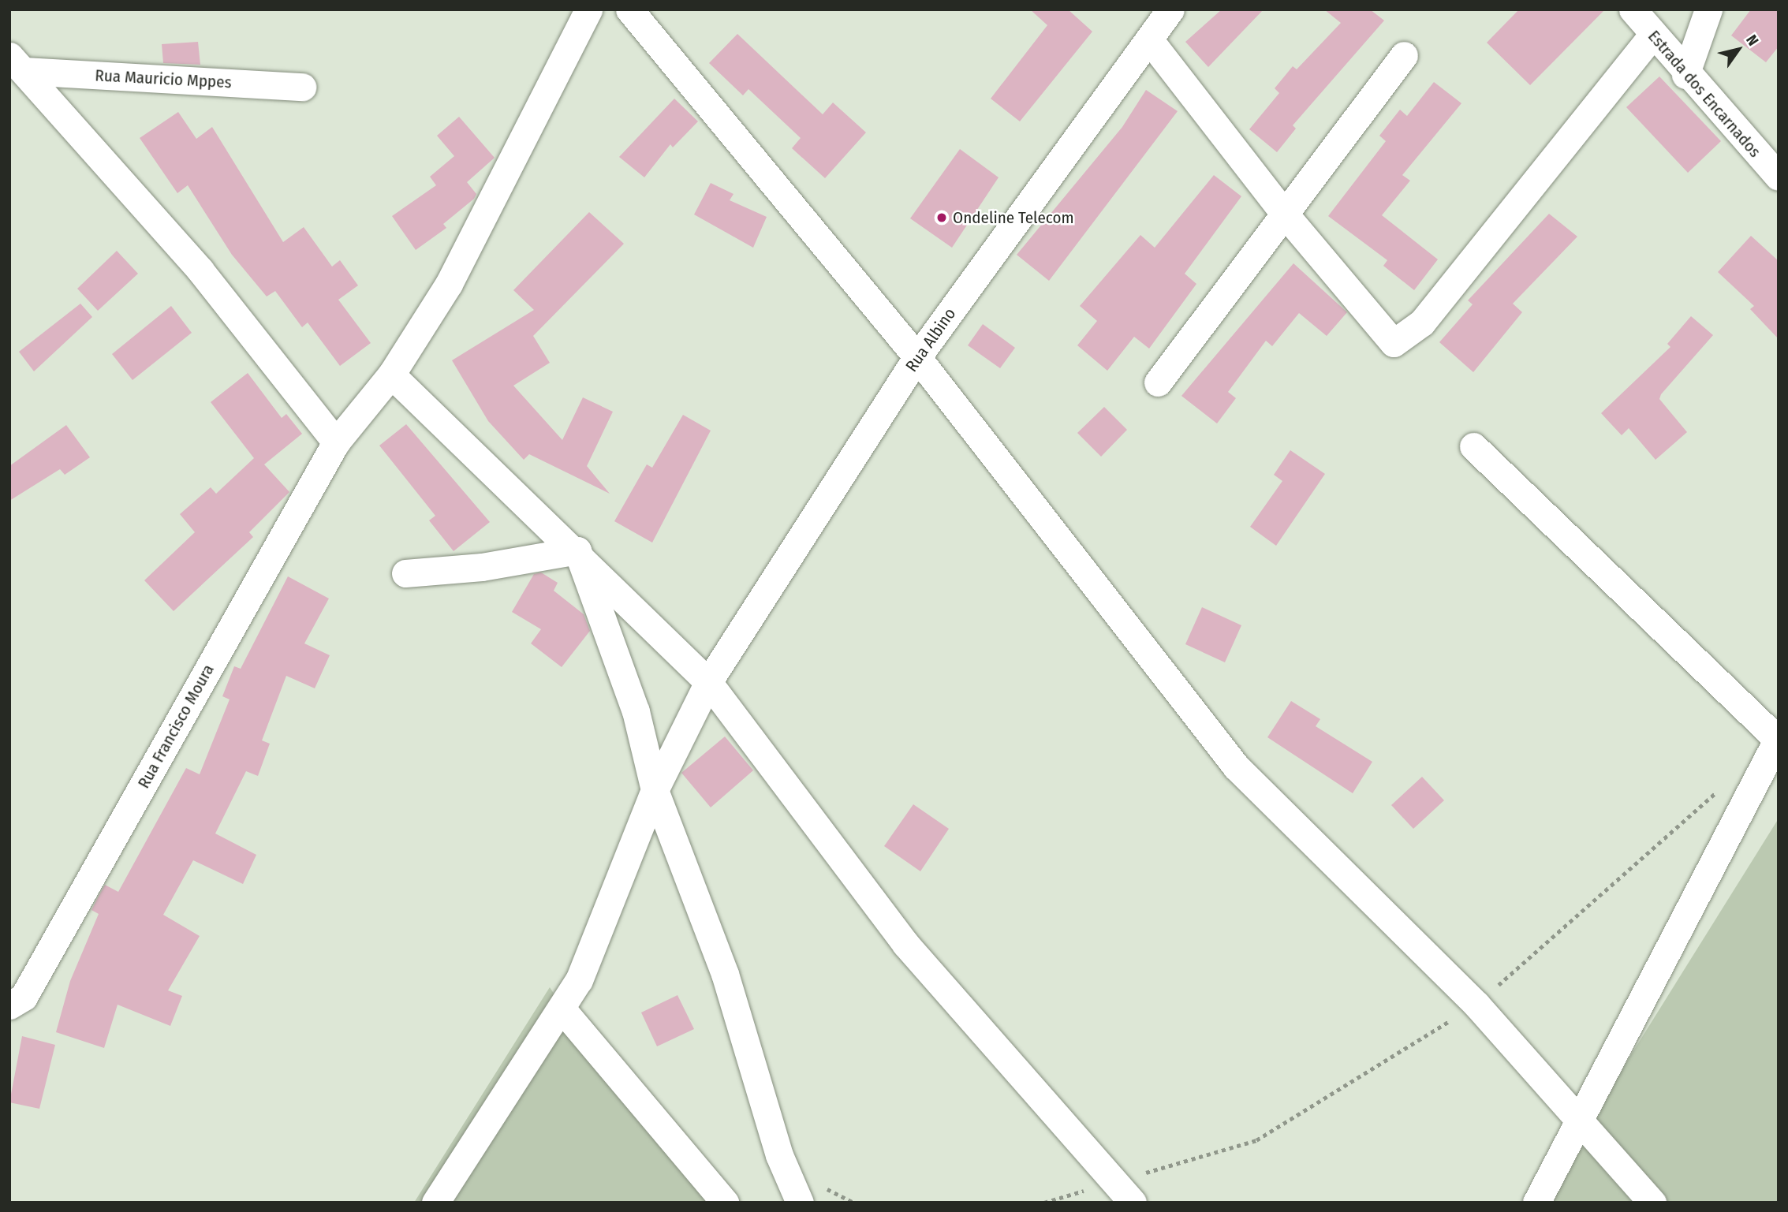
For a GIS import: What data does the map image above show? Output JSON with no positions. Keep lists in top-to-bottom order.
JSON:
{
  "streets": {
    "street": [
      "Rua Mauricio Mppes",
      "Estrada dos Encarnados",
      "Rua Albino",
      "Rua Francisco Moura"
    ]
  },
  "places": ["Ondeline Telecom"],
  "north": "top right"
}
